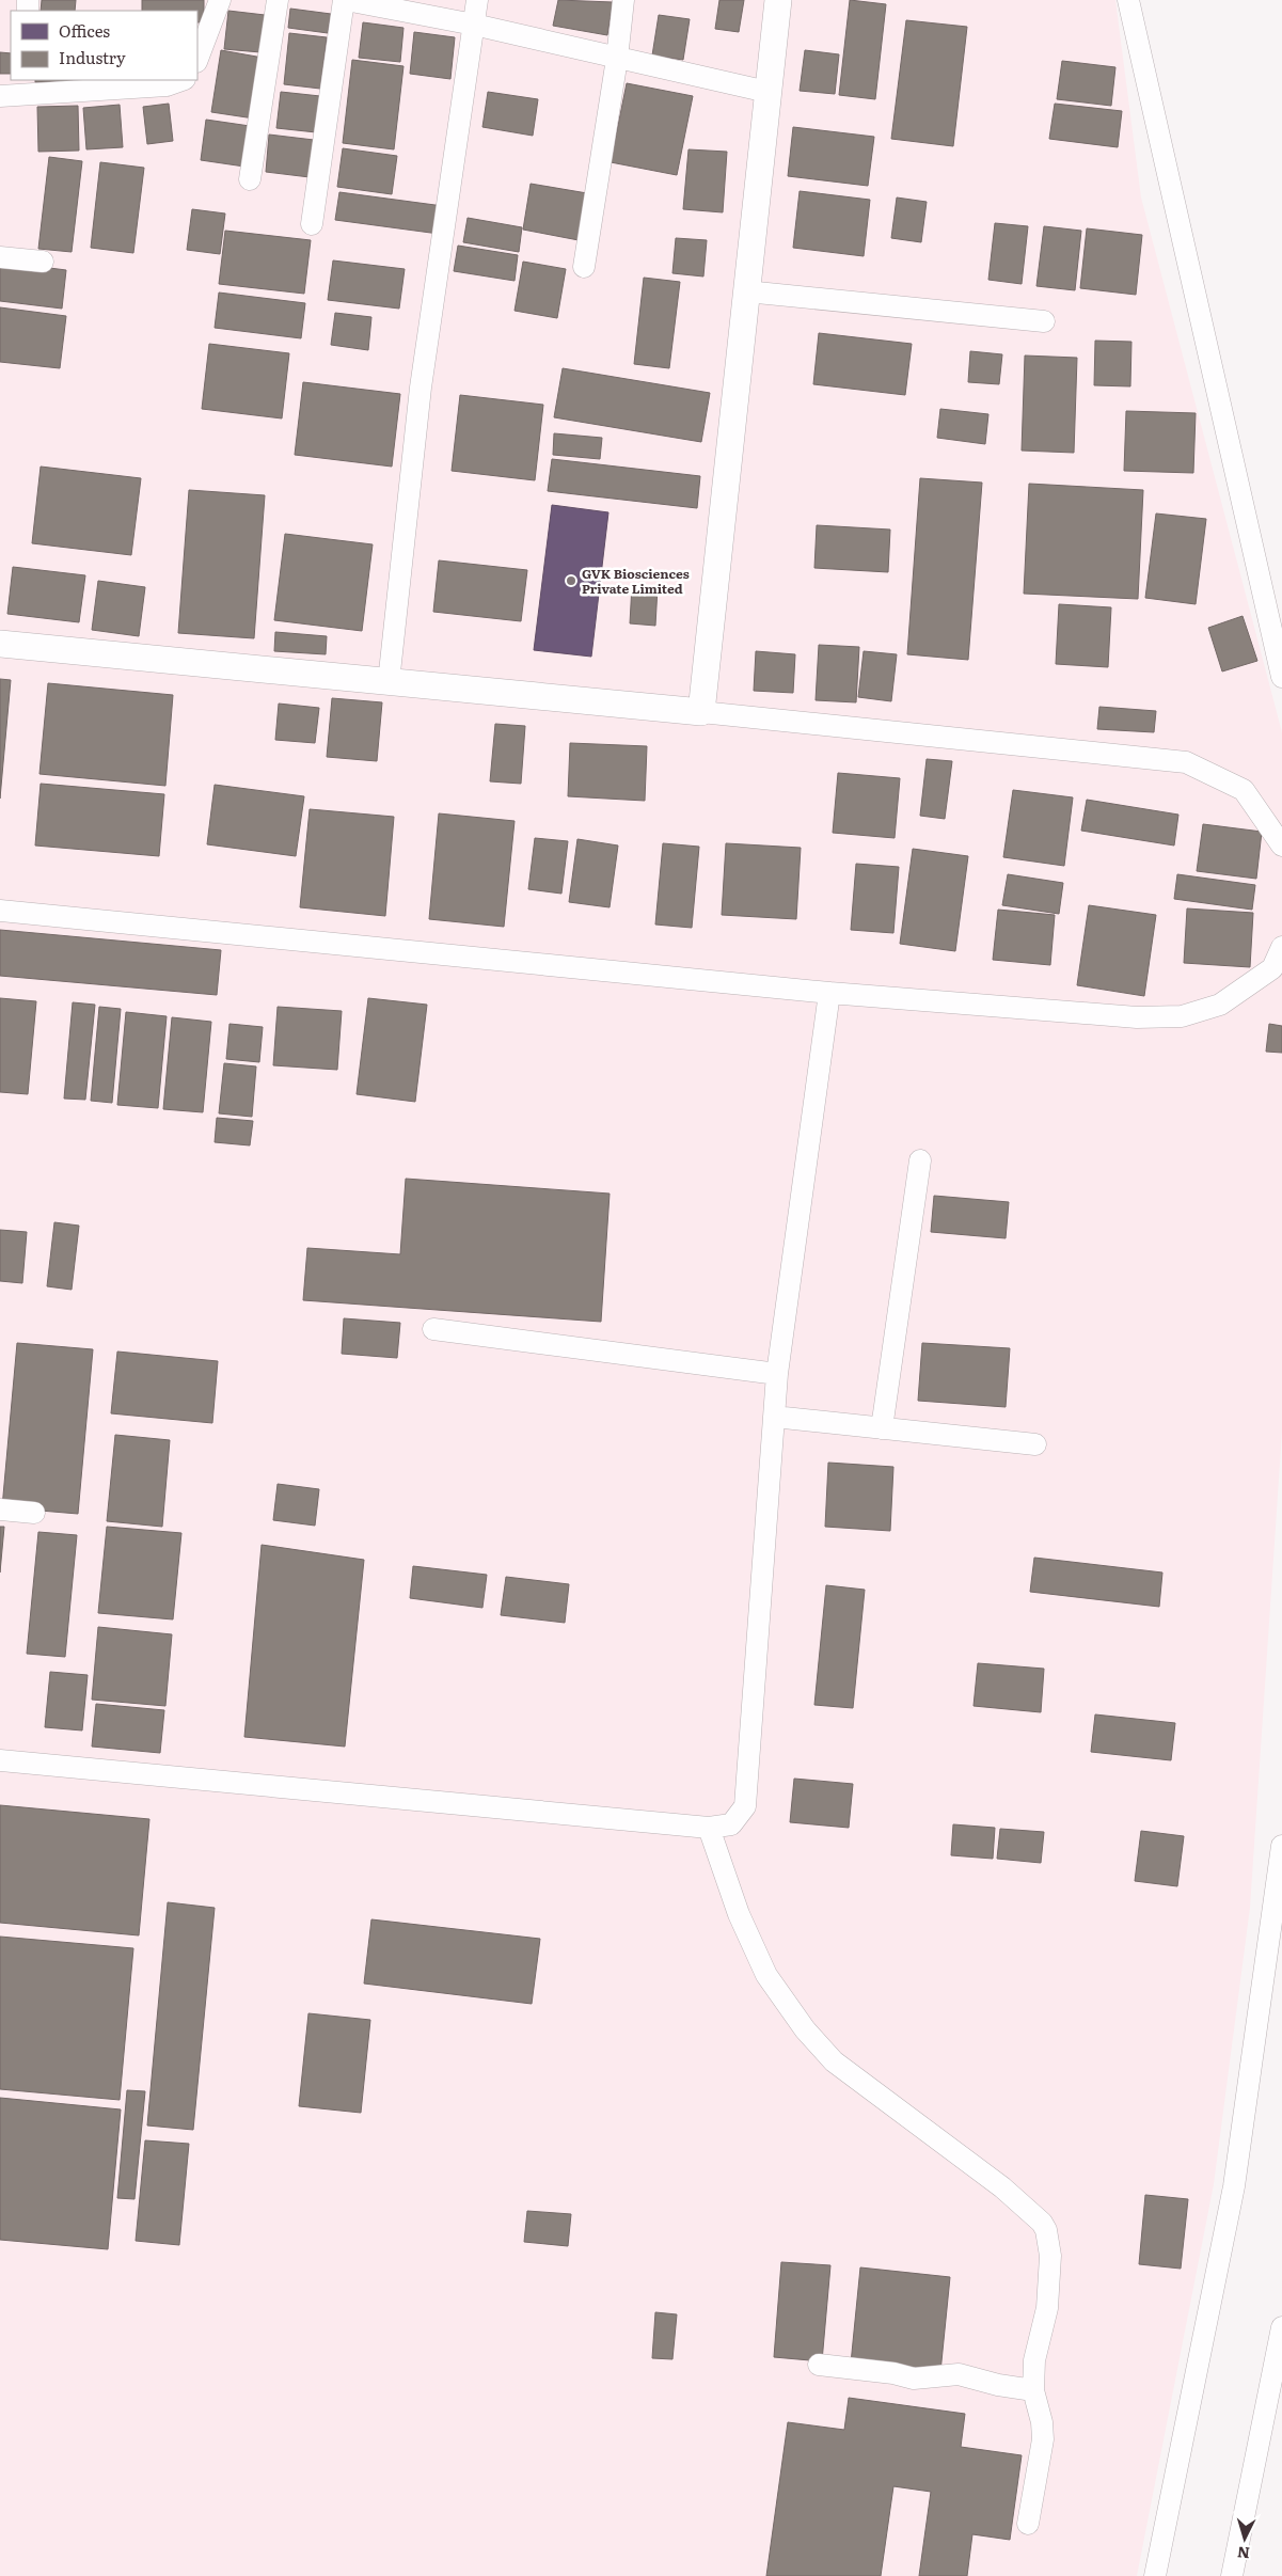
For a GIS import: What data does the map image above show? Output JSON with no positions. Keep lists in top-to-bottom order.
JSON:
{
  "places": ["GVK Biosciences Private Limited"],
  "legend": ["Offices", "Industry"],
  "north": "bottom"
}
